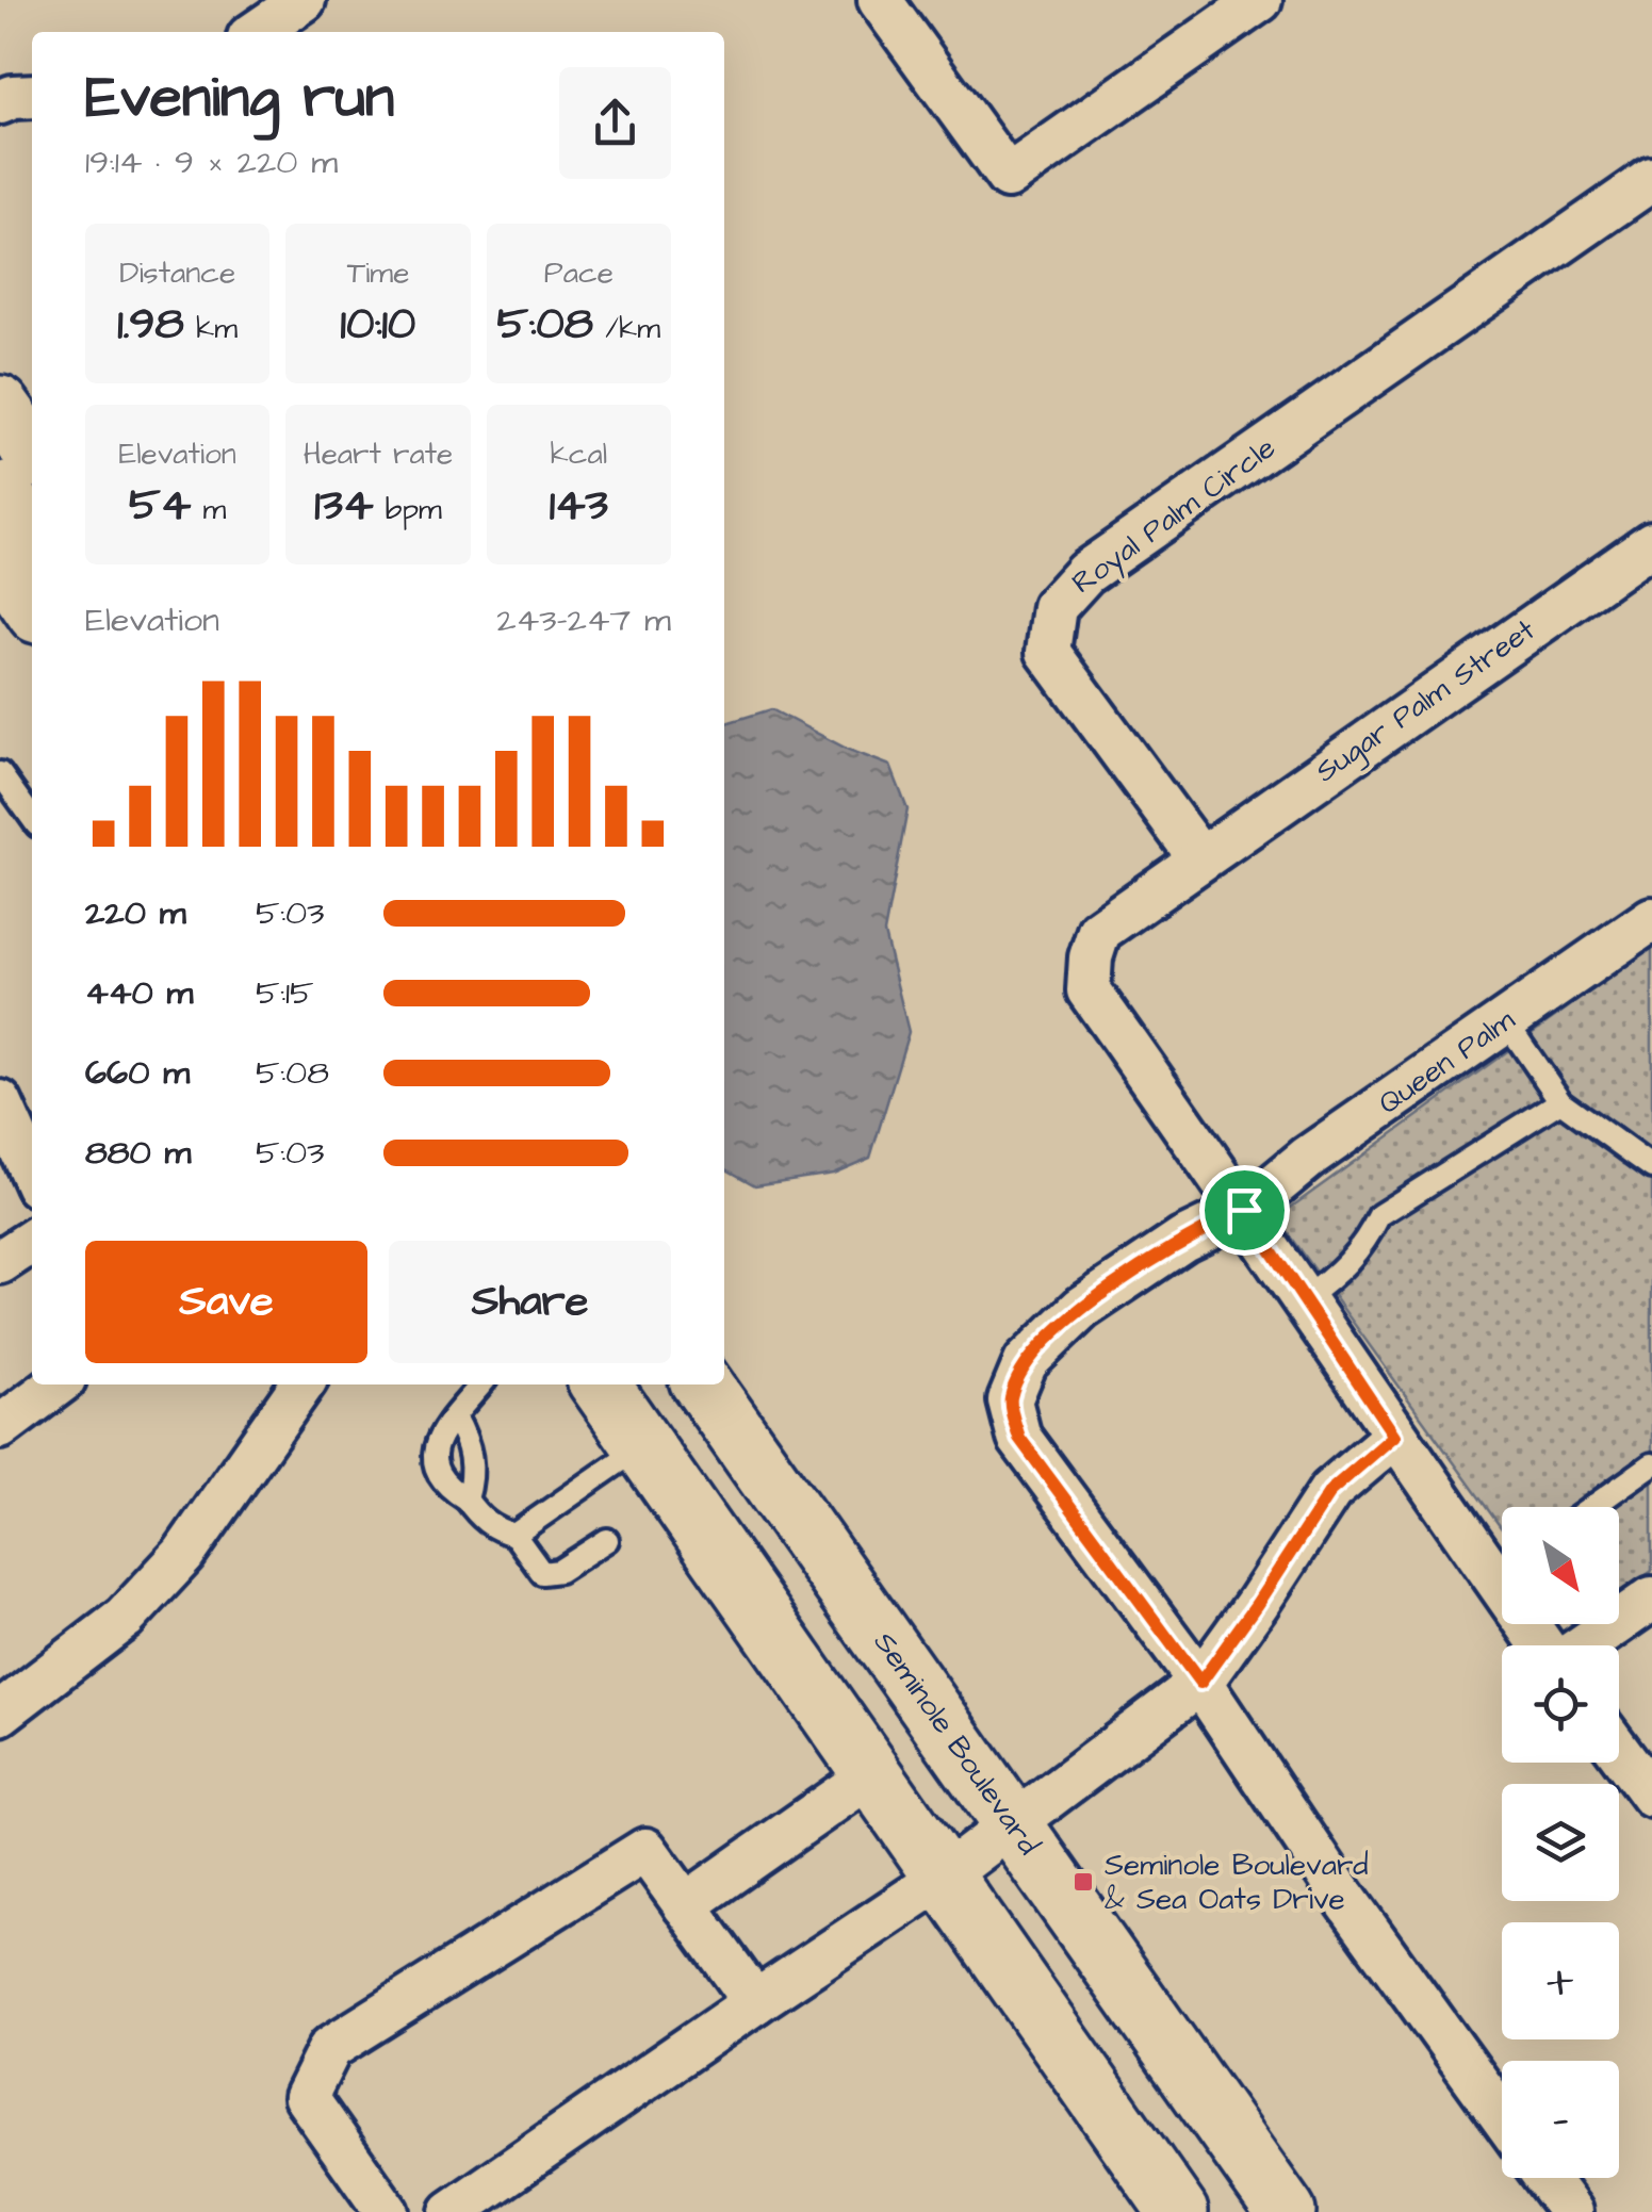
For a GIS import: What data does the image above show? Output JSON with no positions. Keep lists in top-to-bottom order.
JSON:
{
  "streets": {
    "main road": ["Seminole Boulevard"],
    "street": ["Royal Palm Circle", "Sugar Palm Street", "Queen Palm"]
  },
  "crossings": [
    ["Royal Palm Circle", "Sugar Palm Street"]
  ],
  "places": {
    "transit": ["Seminole Boulevard & Sea Oats Drive"]
  },
  "north": "bottom right",
  "page": {
    "heading": ["Evening run", "19:14 · 9 × 220 m"],
    "stats": [
      ["Distance", "1.98 km"],
      ["Time", "10:10"],
      ["Pace", "5:08 /km"],
      ["Elevation", "54 m"],
      ["Heart rate", "134 bpm"],
      ["kcal", "143"]
    ],
    "chart": ["Elevation", "243–247 m"],
    "list": [
      {
        "name": "220 m",
        "note": "5:03"
      },
      {
        "name": "440 m",
        "note": "5:15"
      },
      {
        "name": "660 m",
        "note": "5:08"
      },
      {
        "name": "880 m",
        "note": "5:03"
      }
    ],
    "buttons": ["Save", "Share"],
    "map_buttons": ["+", "−"]
  }
}
